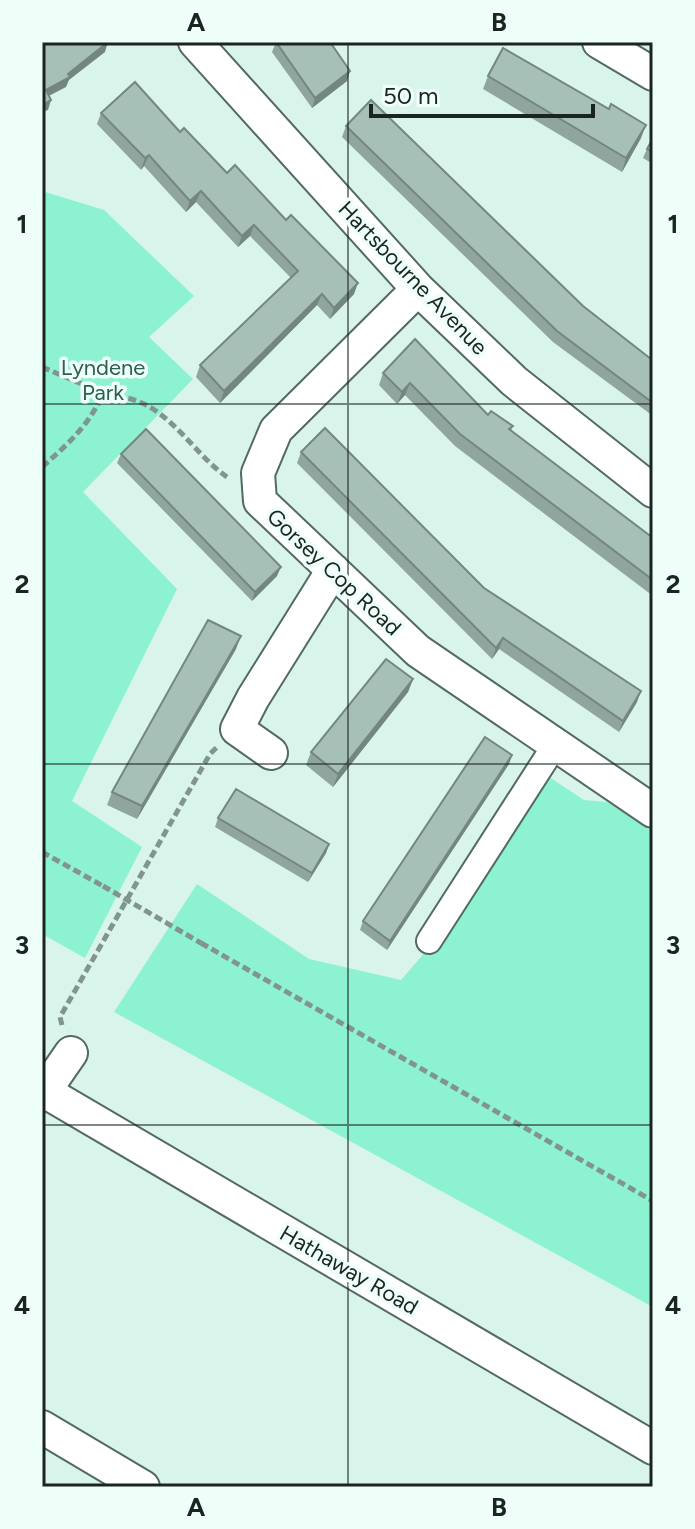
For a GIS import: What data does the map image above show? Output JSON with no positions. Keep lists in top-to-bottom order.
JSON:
{
  "streets": {
    "street": ["Hartsbourne Avenue", "Gorsey Cop Road", "Hathaway Road"]
  },
  "crossings": [
    ["Hartsbourne Avenue", "Gorsey Cop Road"]
  ],
  "parks": ["Lyndene Park"],
  "scale_bar": "50 m",
  "grid": {
    "columns": ["A", "B"],
    "rows": [
      "1",
      "2",
      "3",
      "4"
    ]
  }
}
